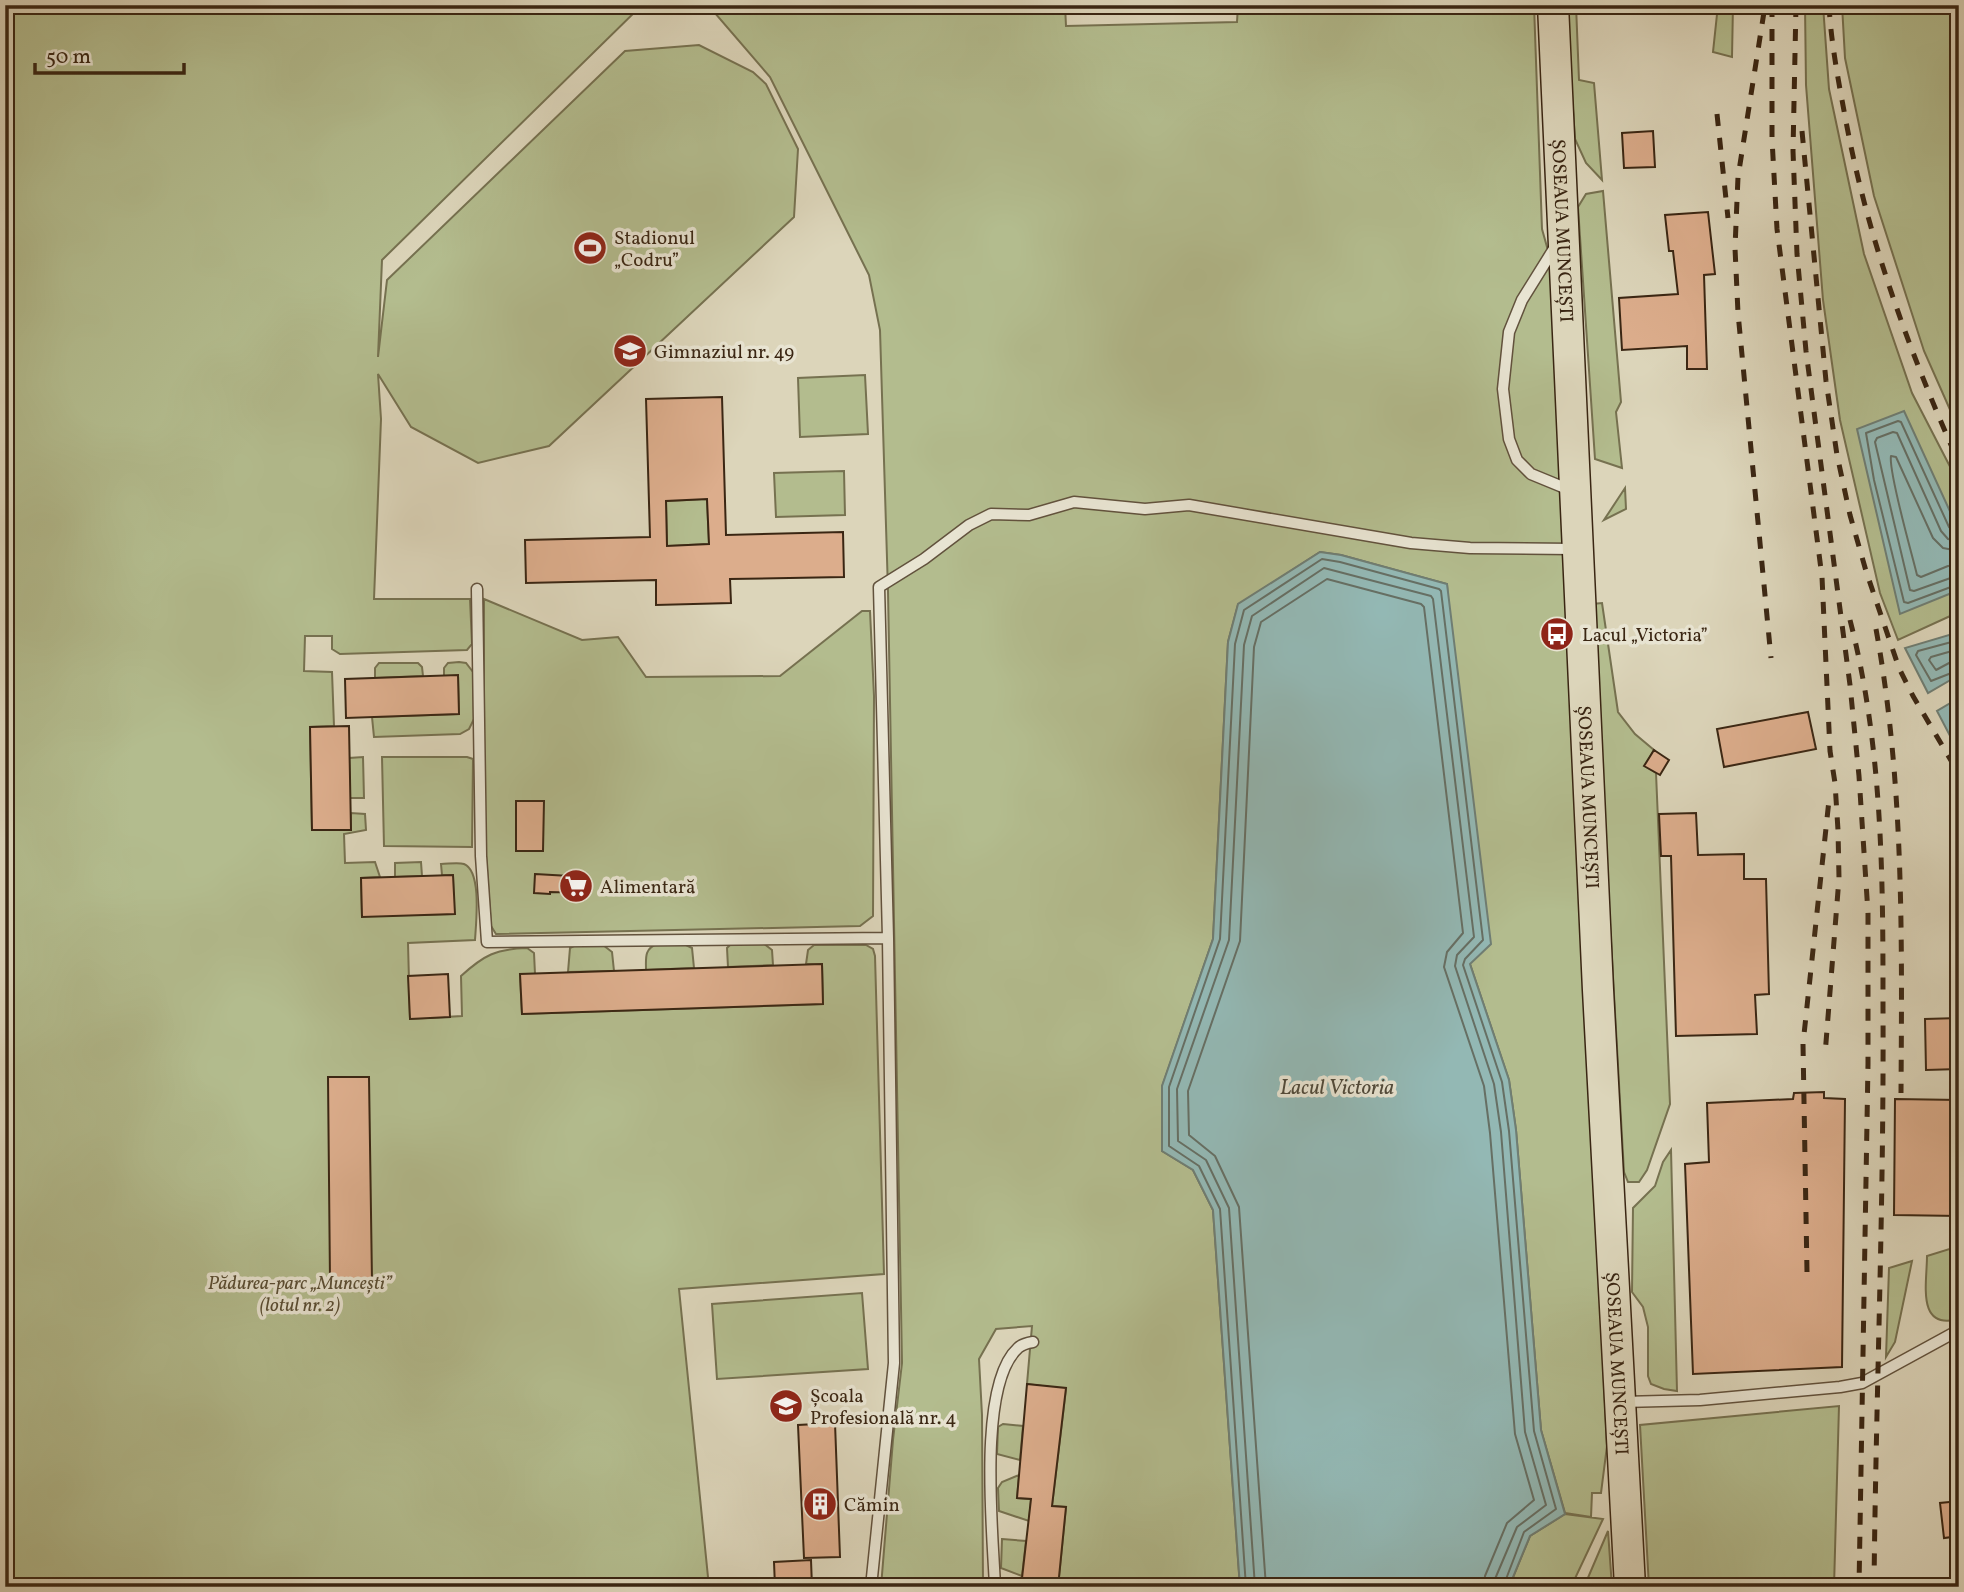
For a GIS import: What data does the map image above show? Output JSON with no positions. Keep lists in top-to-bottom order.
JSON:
{
  "streets": {
    "main road": ["ȘOSEAUA MUNCEȘTI"]
  },
  "water": ["Lacul Victoria"],
  "parks": ["Pădurea-parc „Muncești” (lotul nr. 2)"],
  "places": {
    "sports": ["Stadionul „Codru”"],
    "school or university": ["Gimnaziul nr. 49", "Școala Profesională nr. 4"],
    "bus stop": ["Lacul „Victoria”"],
    "supermarket": ["Alimentară"],
    "building": ["Cămin"]
  },
  "scale_bar": "50 m"
}
